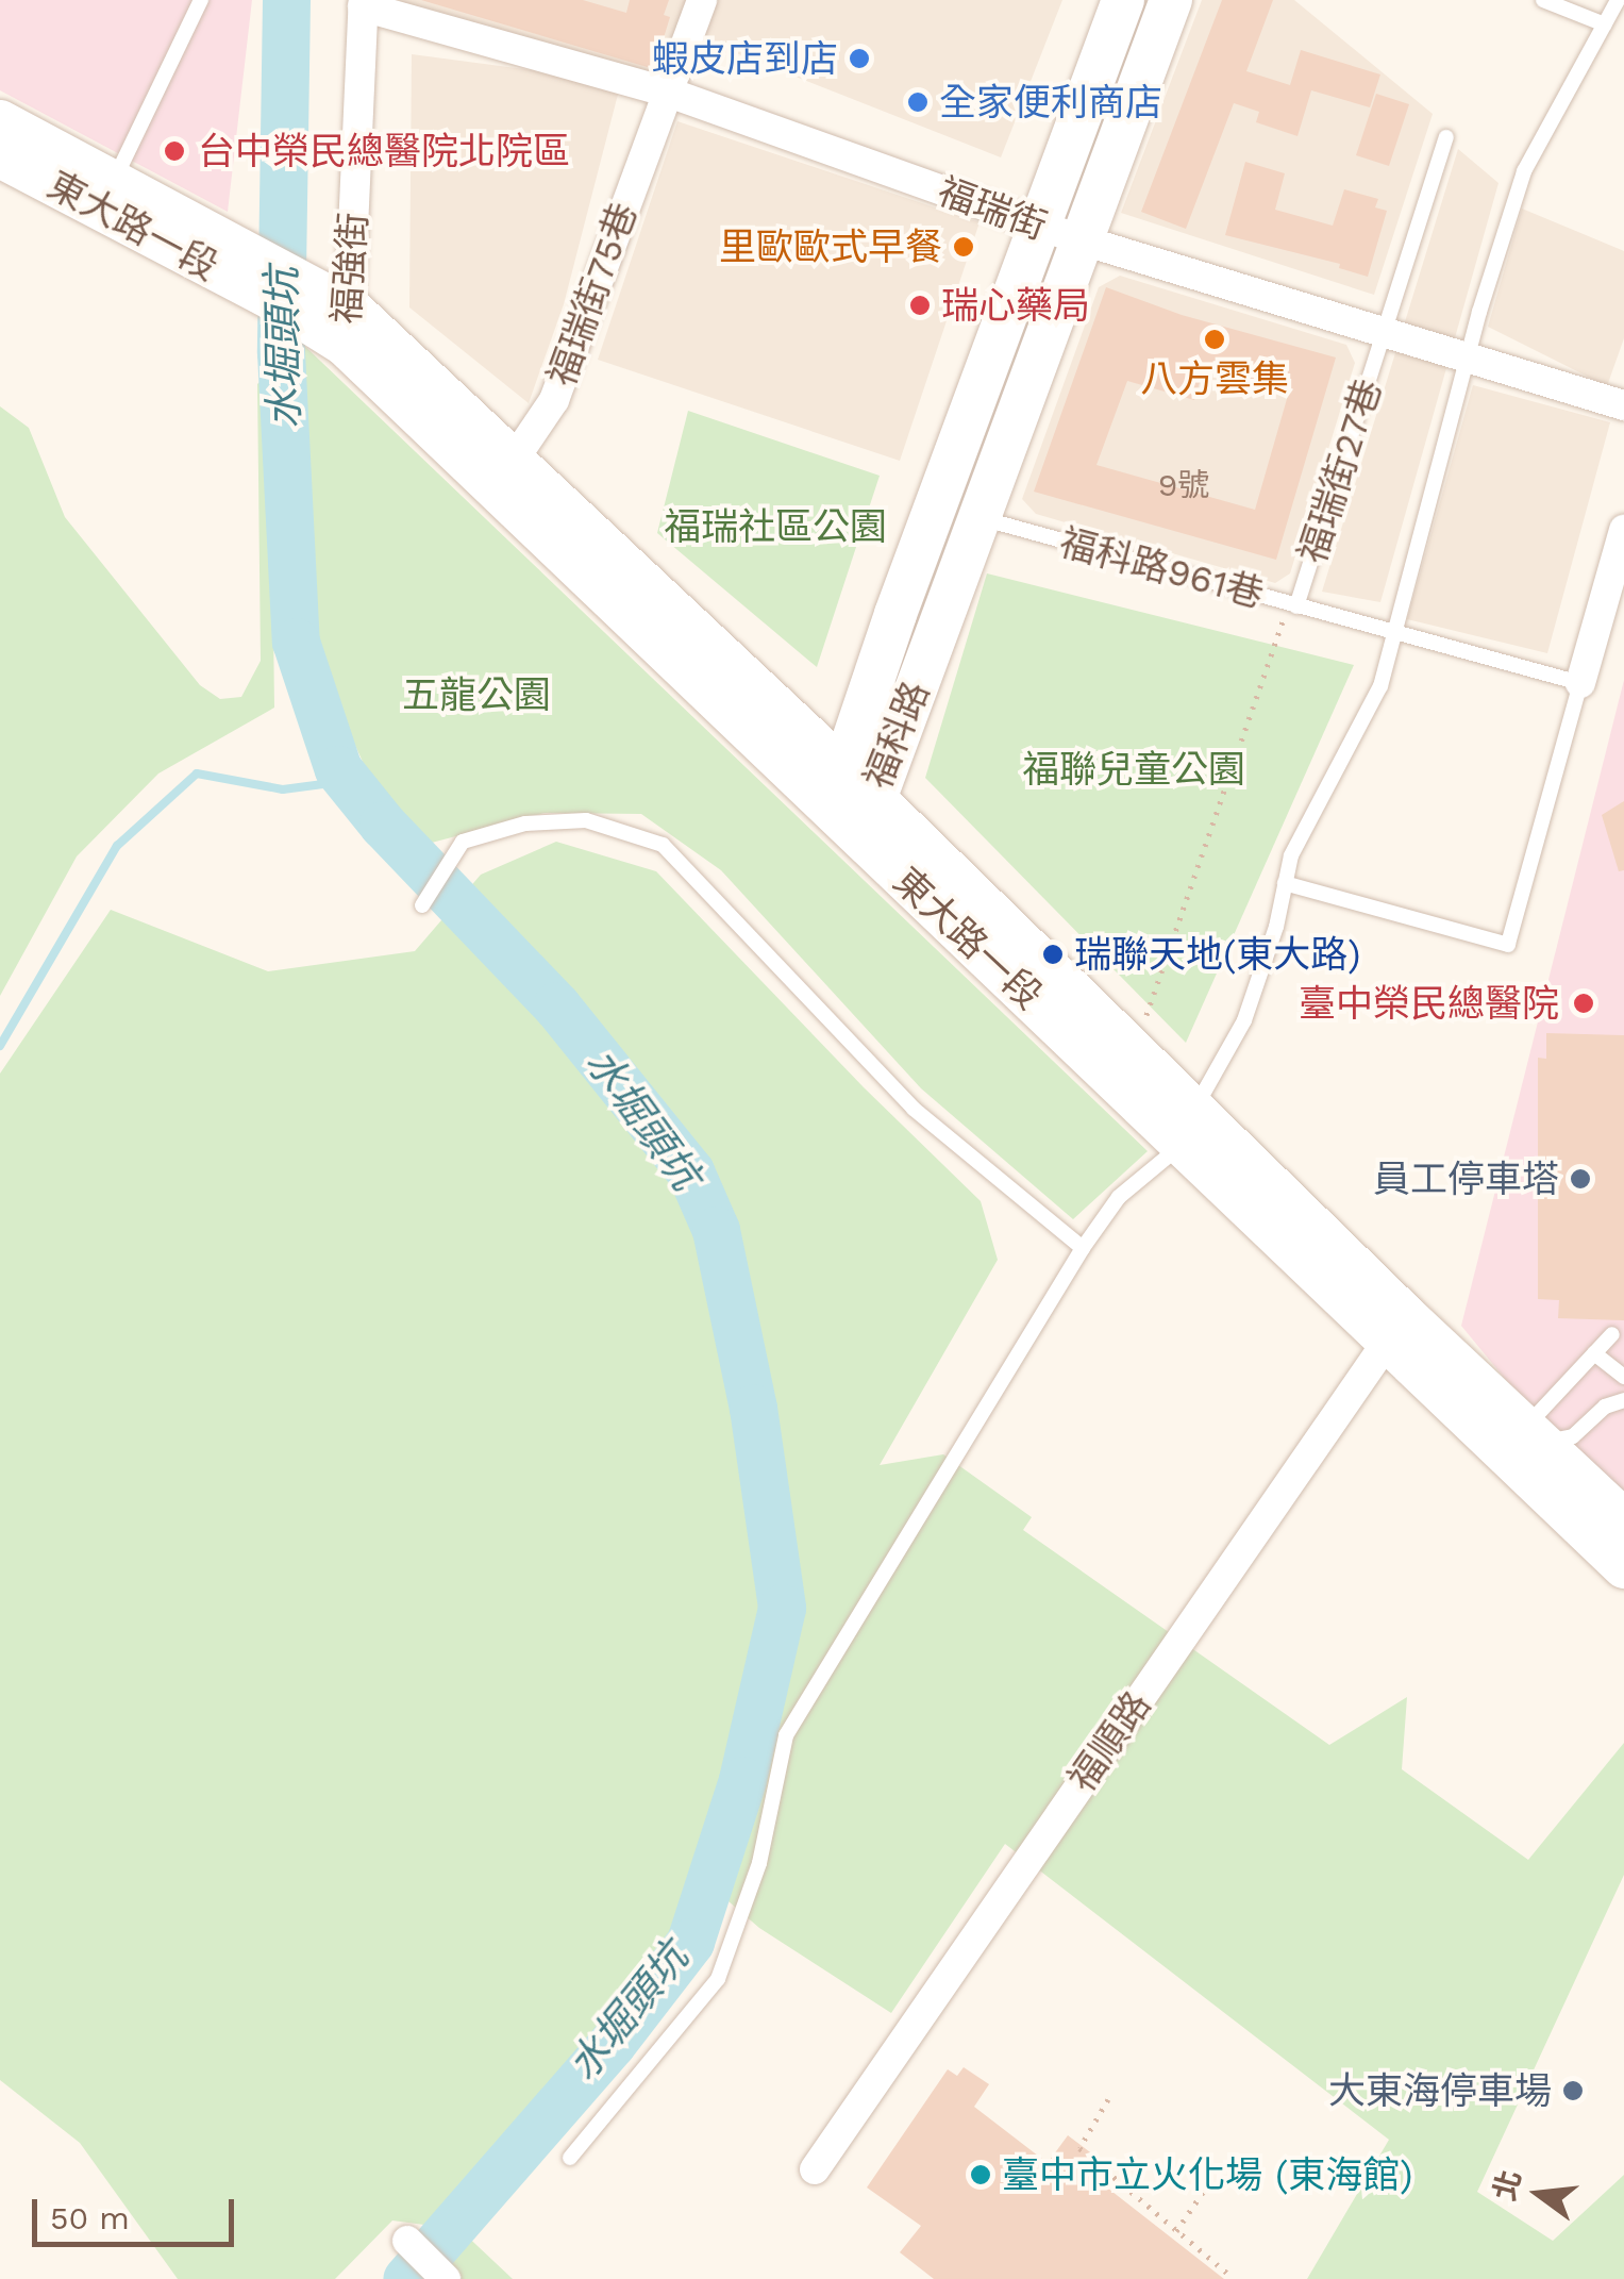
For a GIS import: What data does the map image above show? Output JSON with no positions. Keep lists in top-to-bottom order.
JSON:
{
  "streets": {
    "street": [
      "福瑞街",
      "東大路一段",
      "福強街",
      "福瑞街75巷",
      "福科路",
      "福順路"
    ],
    "lane": ["福瑞街27巷", "福科路961巷"]
  },
  "crossings": [
    ["福瑞街", "福強街"],
    ["福瑞街", "福瑞街75巷"],
    ["福瑞街", "福瑞街27巷"],
    ["福瑞街", "福科路"],
    ["東大路一段", "福強街"],
    ["東大路一段", "福瑞街75巷"],
    ["東大路一段", "福科路"],
    ["東大路一段", "福順路"],
    ["福瑞街27巷", "福科路961巷"],
    ["福科路961巷", "福科路"]
  ],
  "water": ["水堀頭坑"],
  "parks": ["福瑞社區公園", "五龍公園", "福聯兒童公園"],
  "places": [
    "蝦皮店到店",
    "全家便利商店",
    "台中榮民總醫院北院區",
    "里歐歐式早餐",
    "瑞心藥局",
    "八方雲集",
    "瑞聯天地(東大路)",
    "臺中榮民總醫院",
    "員工停車塔",
    "大東海停車場",
    "臺中市立火化場 (東海館)"
  ],
  "house_numbers": ["9號"],
  "scale_bar": "50 m",
  "north": "left"
}
